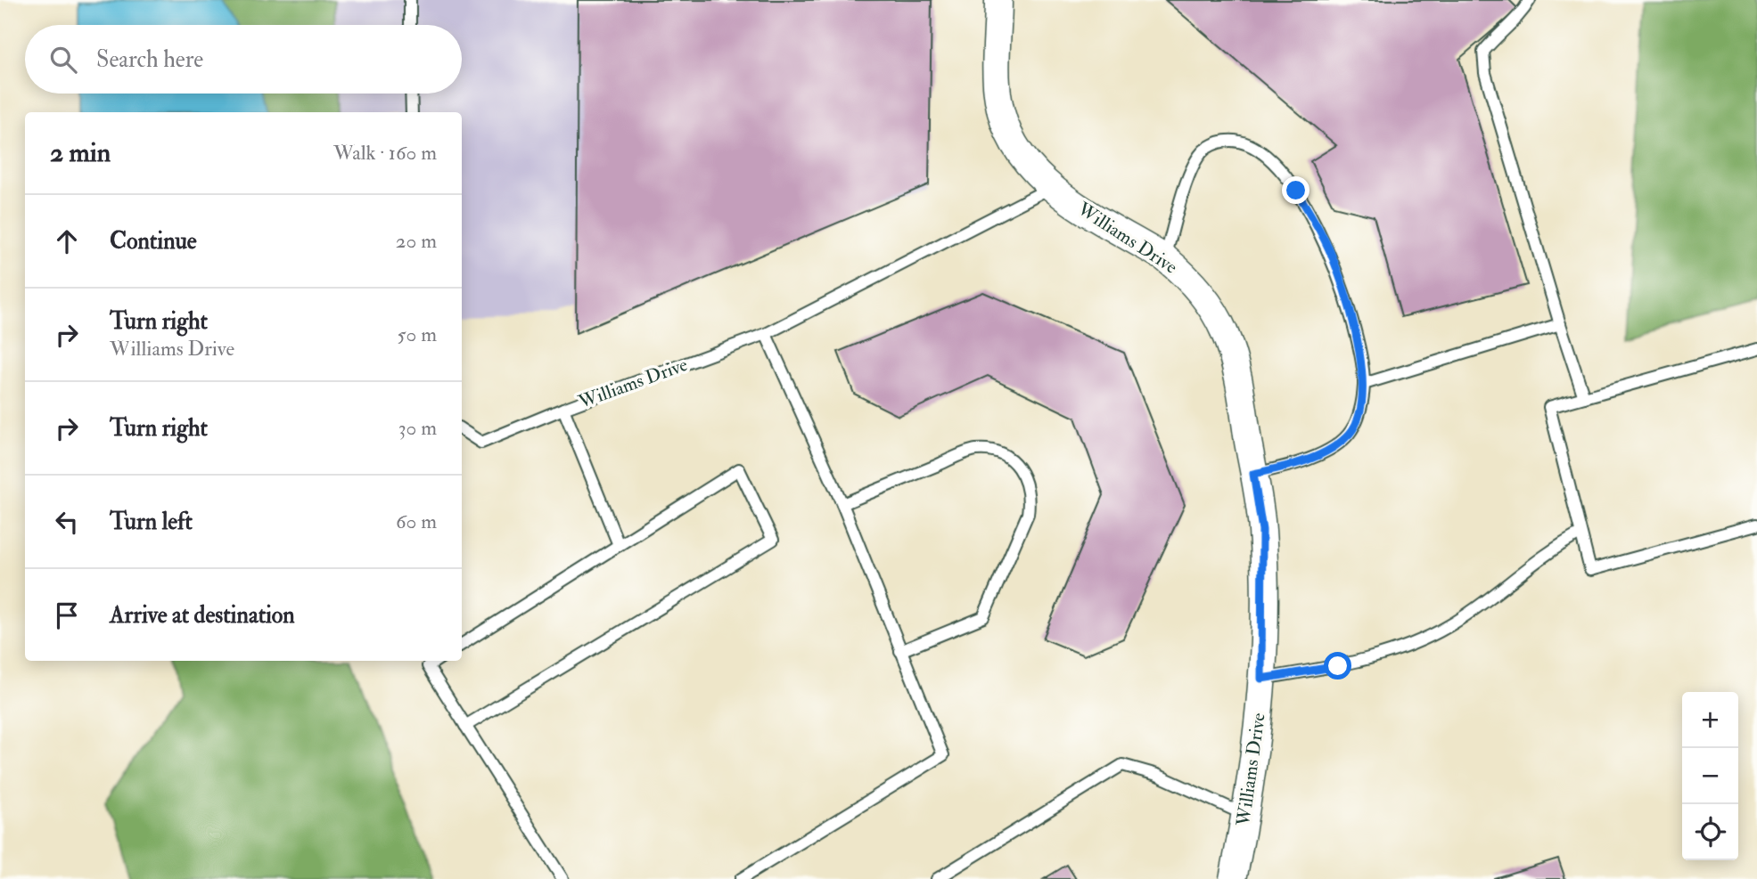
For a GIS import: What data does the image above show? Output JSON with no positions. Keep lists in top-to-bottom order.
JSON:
{
  "streets": {
    "street": ["Williams Drive"]
  },
  "page": {
    "search": "Search here",
    "heading": ["2 min", "Walk · 160 m"],
    "list": [
      ["Continue", "20 m"],
      ["Turn right", "Williams Drive", "50 m"],
      ["Turn right", "30 m"],
      ["Turn left", "60 m"],
      "Arrive at destination"
    ],
    "map_buttons": ["+", "−"]
  }
}
